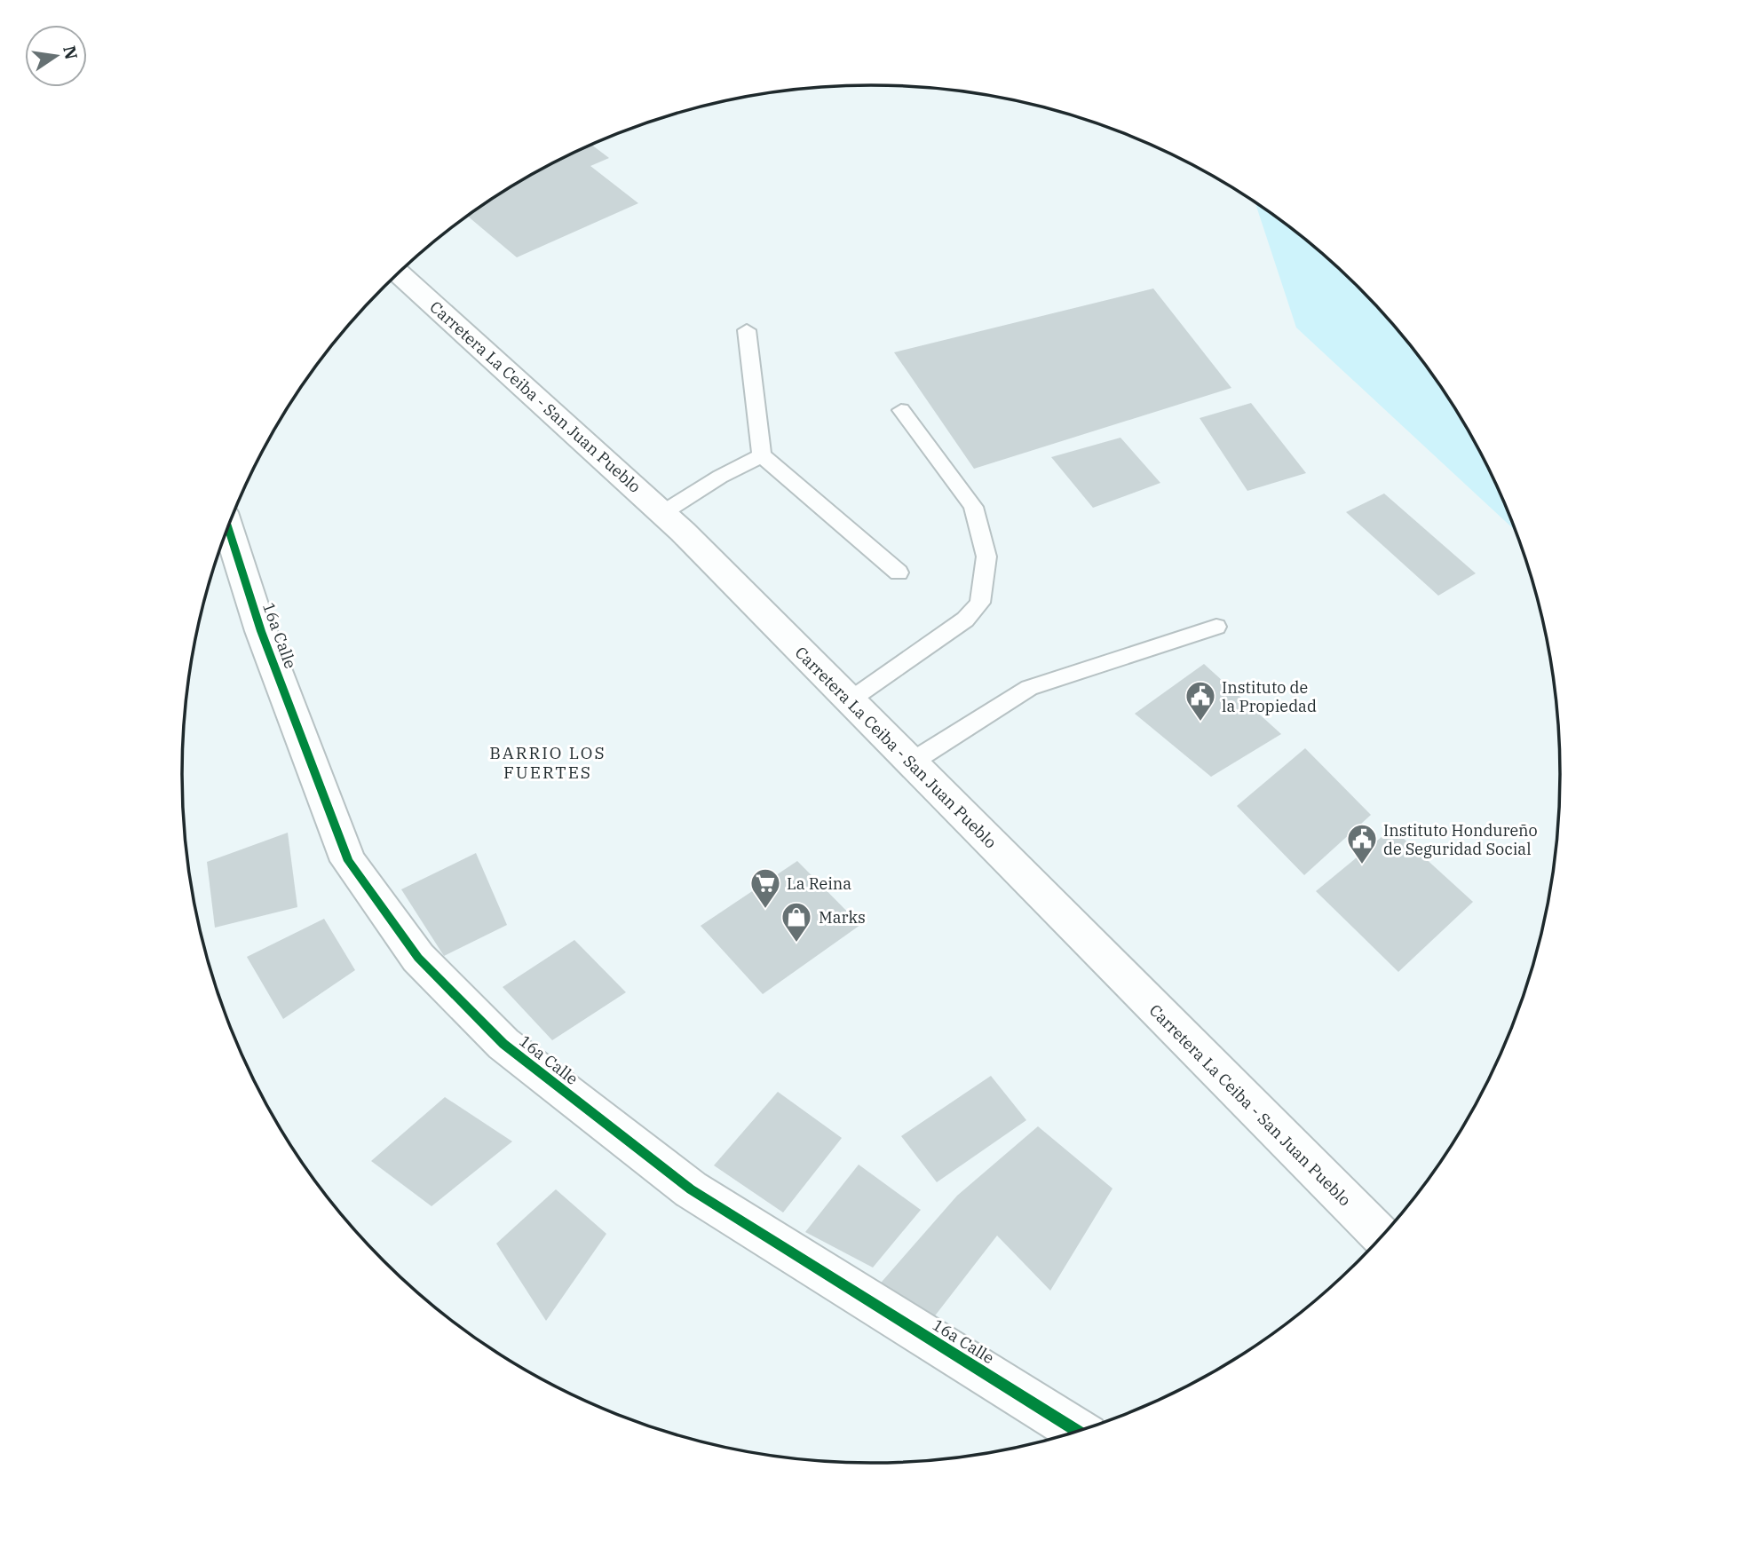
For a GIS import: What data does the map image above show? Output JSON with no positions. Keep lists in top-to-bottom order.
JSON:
{
  "streets": {
    "main road": ["Carretera La Ceiba - San Juan Pueblo", "16a Calle"]
  },
  "districts": ["BARRIO LOS FUERTES"],
  "places": {
    "public building": ["Instituto de la Propiedad", "Instituto Hondureño de Seguridad Social"],
    "supermarket": ["La Reina"],
    "shop": ["Marks"]
  },
  "north": "right"
}
